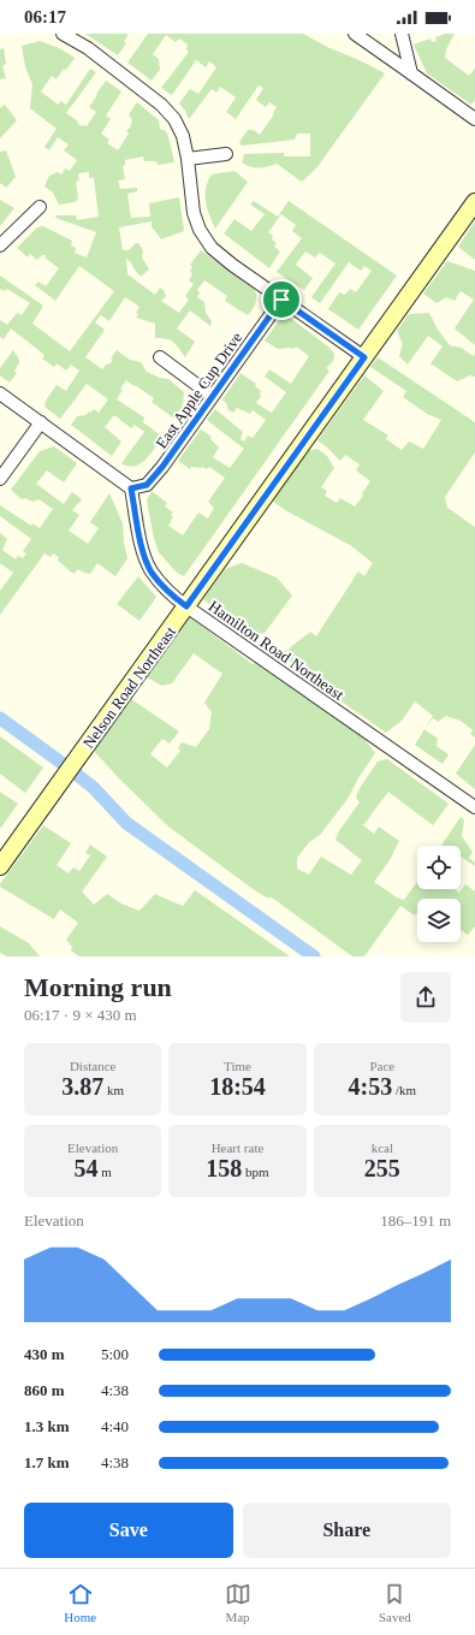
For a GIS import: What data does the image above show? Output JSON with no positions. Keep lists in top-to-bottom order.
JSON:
{
  "streets": {
    "street": ["East Apple Cup Drive", "Hamilton Road Northeast", "Nelson Road Northeast"]
  },
  "crossings": [
    ["East Apple Cup Drive", "Hamilton Road Northeast"],
    ["Hamilton Road Northeast", "Nelson Road Northeast"]
  ],
  "page": {
    "status": "06:17",
    "heading": ["Morning run", "06:17 · 9 × 430 m"],
    "stats": [
      ["Distance", "3.87 km"],
      ["Time", "18:54"],
      ["Pace", "4:53 /km"],
      ["Elevation", "54 m"],
      ["Heart rate", "158 bpm"],
      ["kcal", "255"]
    ],
    "chart": ["Elevation", "186–191 m"],
    "list": [
      {
        "name": "430 m",
        "note": "5:00"
      },
      {
        "name": "860 m",
        "note": "4:38"
      },
      {
        "name": "1.3 km",
        "note": "4:40"
      },
      {
        "name": "1.7 km",
        "note": "4:38"
      }
    ],
    "buttons": ["Save", "Share"],
    "tabs": ["Home", "Map", "Saved"]
  }
}
